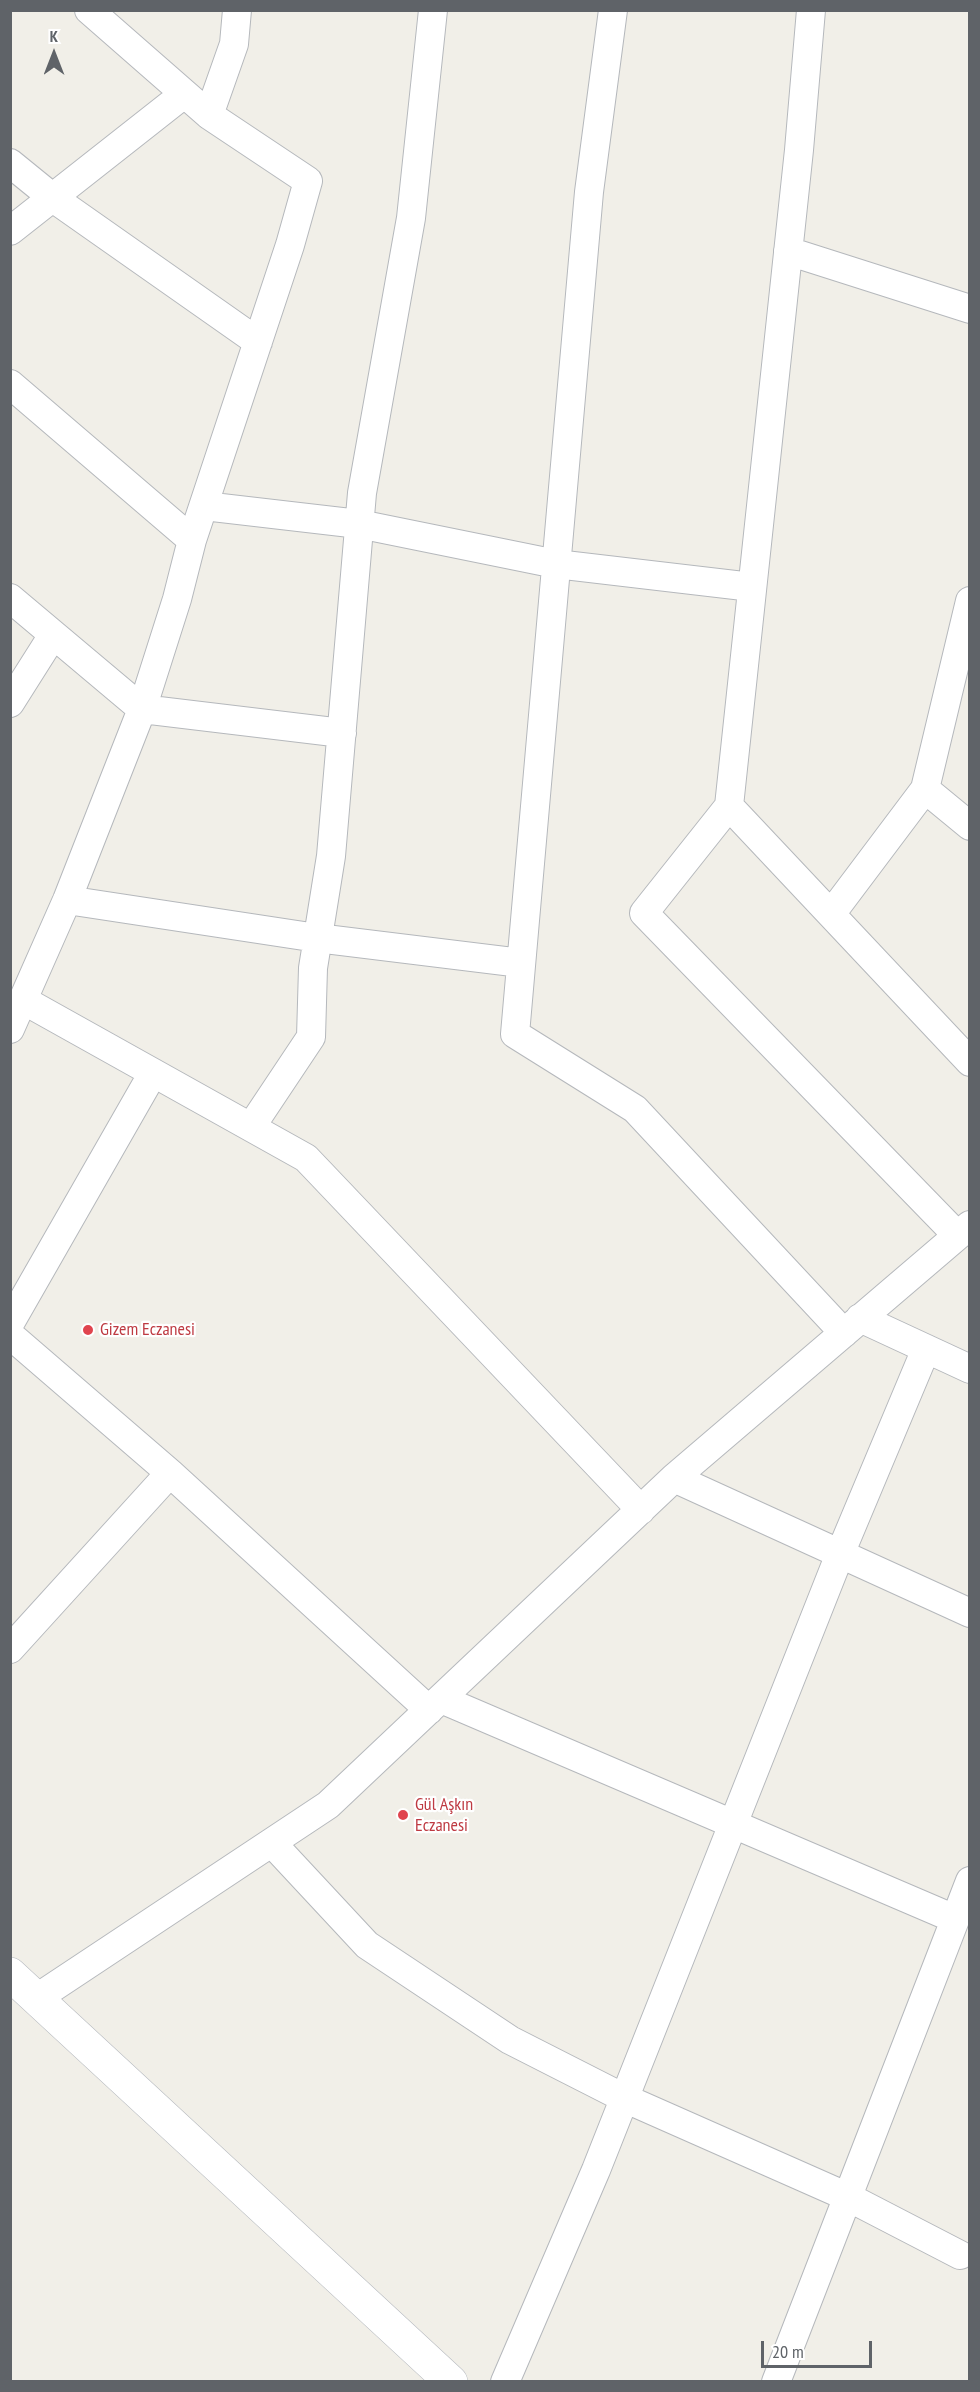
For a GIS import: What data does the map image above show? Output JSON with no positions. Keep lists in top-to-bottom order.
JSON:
{
  "places": ["Gizem Eczanesi", "Gül Aşkın Eczanesi"],
  "scale_bar": "20 m",
  "north": "top"
}
